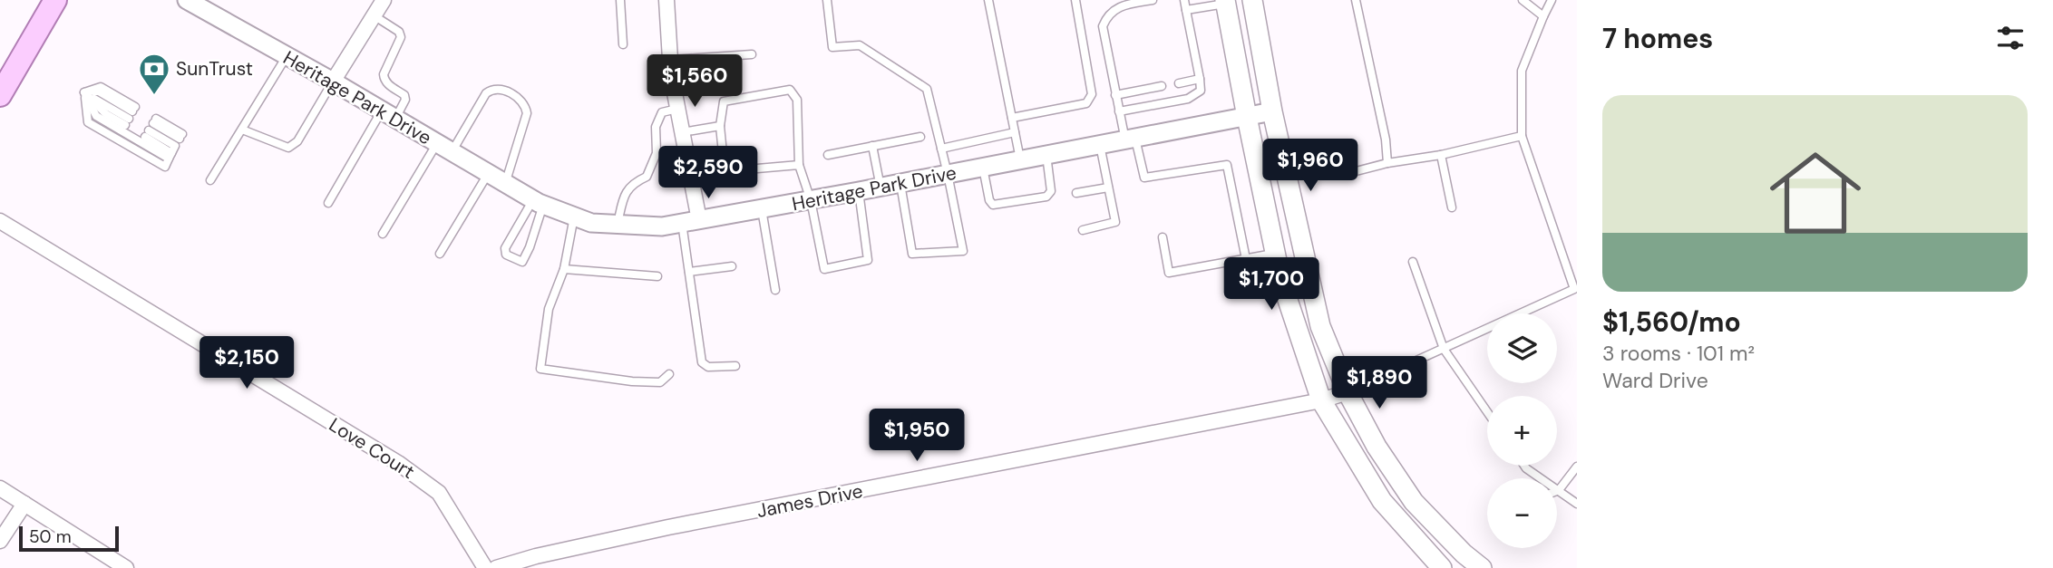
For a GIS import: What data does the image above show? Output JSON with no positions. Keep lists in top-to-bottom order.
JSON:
{
  "streets": {
    "street": ["Heritage Park Drive", "Love Court", "James Drive"]
  },
  "places": {
    "bank": ["SunTrust"]
  },
  "scale_bar": "50 m",
  "page": {
    "heading": "7 homes",
    "price": [
      "$1,560",
      "$1,960",
      "$2,590",
      "$1,700",
      "$2,150",
      "$1,890",
      "$1,950"
    ],
    "list": [
      {
        "name": "$1,560/mo",
        "note": "3 rooms · 101 m² · Ward Drive"
      }
    ],
    "map_buttons": ["+", "−"],
    "scale": "50 m"
  }
}
